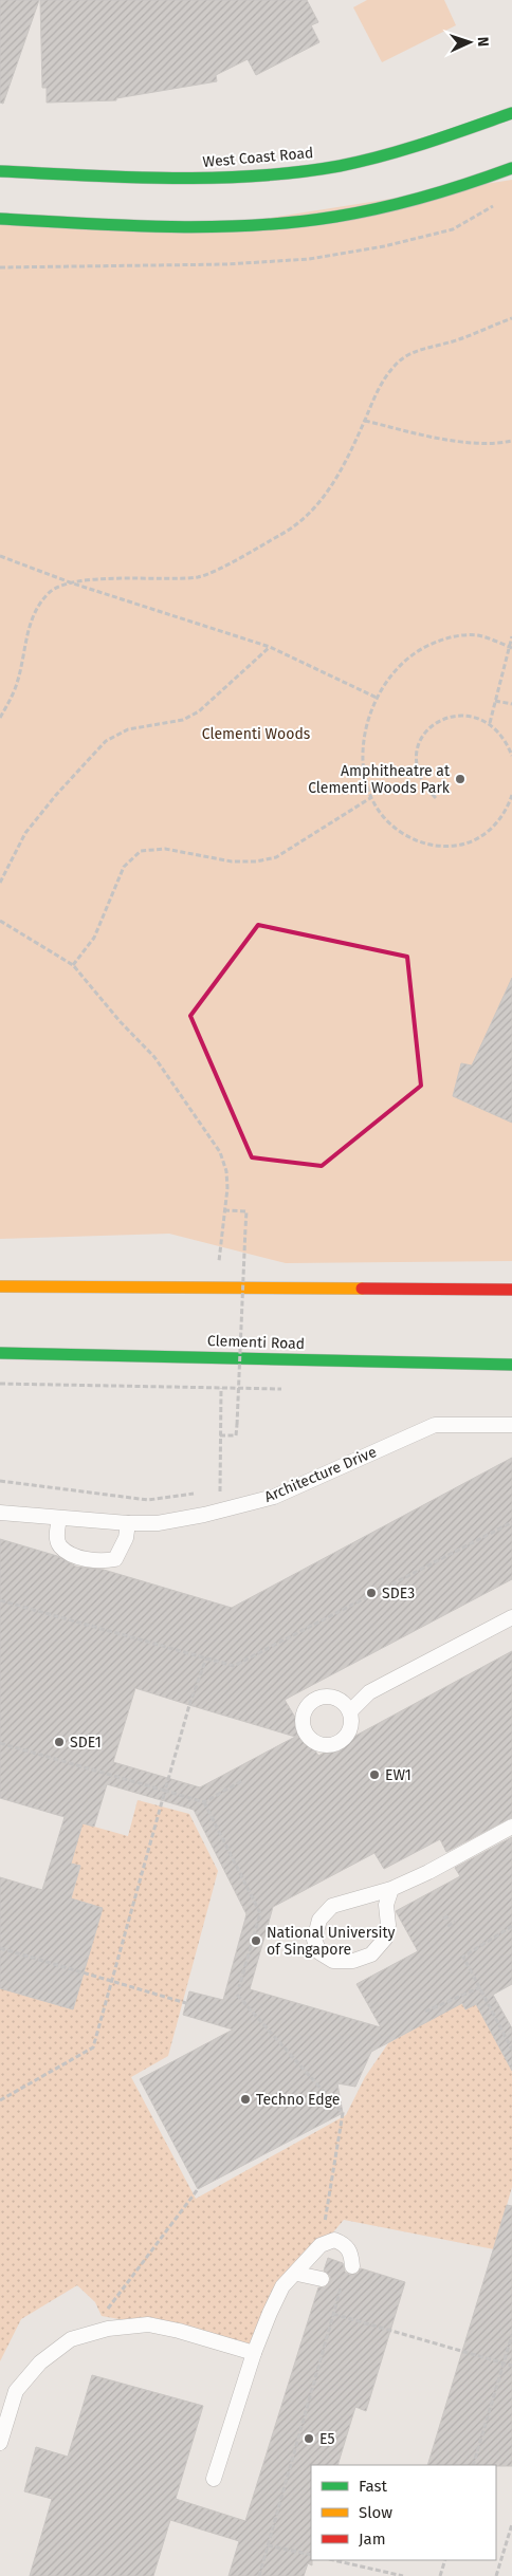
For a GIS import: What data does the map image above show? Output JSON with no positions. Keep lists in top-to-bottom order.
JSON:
{
  "streets": {
    "main road": ["West Coast Road", "Clementi Road"],
    "lane": ["Architecture Drive"]
  },
  "parks": ["Clementi Woods"],
  "places": [
    "Amphitheatre at Clementi Woods Park",
    "SDE3",
    "SDE1",
    "EW1",
    "National University of Singapore",
    "Techno Edge",
    "E5"
  ],
  "legend": ["Fast", "Slow", "Jam"],
  "north": "right"
}
